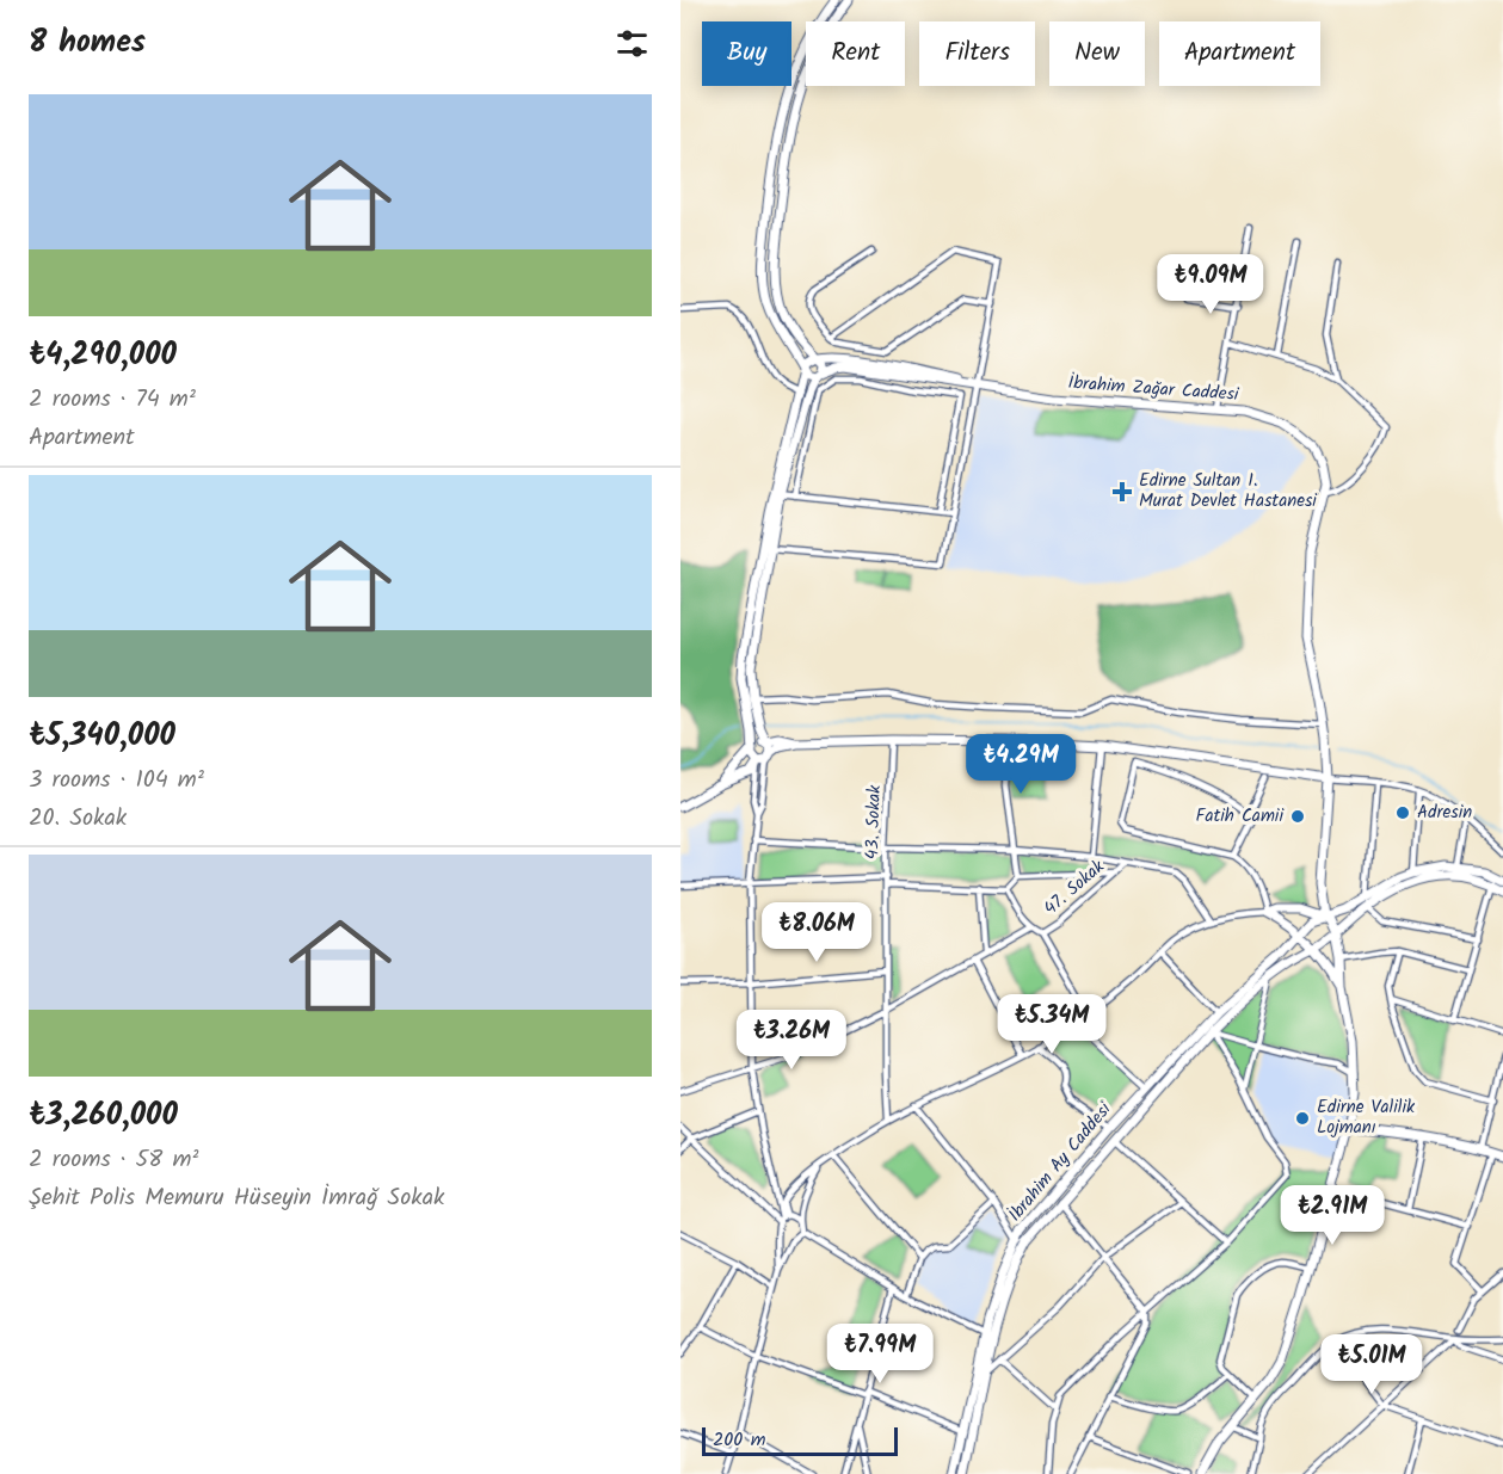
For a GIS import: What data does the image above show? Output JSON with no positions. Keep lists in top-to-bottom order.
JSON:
{
  "streets": {
    "main road": ["İbrahim Zağar Caddesi", "İbrahim Ay Caddesi"],
    "street": ["43. Sokak", "47. Sokak"]
  },
  "crossings": [
    ["İbrahim Zağar Caddesi", "İbrahim Ay Caddesi"]
  ],
  "places": {
    "health": ["Edirne Sultan 1. Murat Devlet Hastanesi"],
    "other": ["Adresin", "Fatih Camii", "Edirne Valilik Lojmanı"]
  },
  "scale_bar": "200 m",
  "page": {
    "heading": "8 homes",
    "chip": [
      "Buy",
      "Rent",
      "Filters",
      "New",
      "Apartment"
    ],
    "list": [
      {
        "name": "₺4,290,000",
        "note": "2 rooms · 74 m² · Apartment"
      },
      {
        "name": "₺5,340,000",
        "note": "3 rooms · 104 m² · 20. Sokak"
      },
      {
        "name": "₺3,260,000",
        "note": "2 rooms · 58 m² · Şehit Polis Memuru Hüseyin İmrağ Sokak"
      }
    ],
    "price": [
      "₺9.09M",
      "₺4.29M",
      "₺8.06M",
      "₺5.34M",
      "₺3.26M",
      "₺2.91M",
      "₺7.99M",
      "₺5.01M"
    ],
    "scale": "200 m"
  }
}
